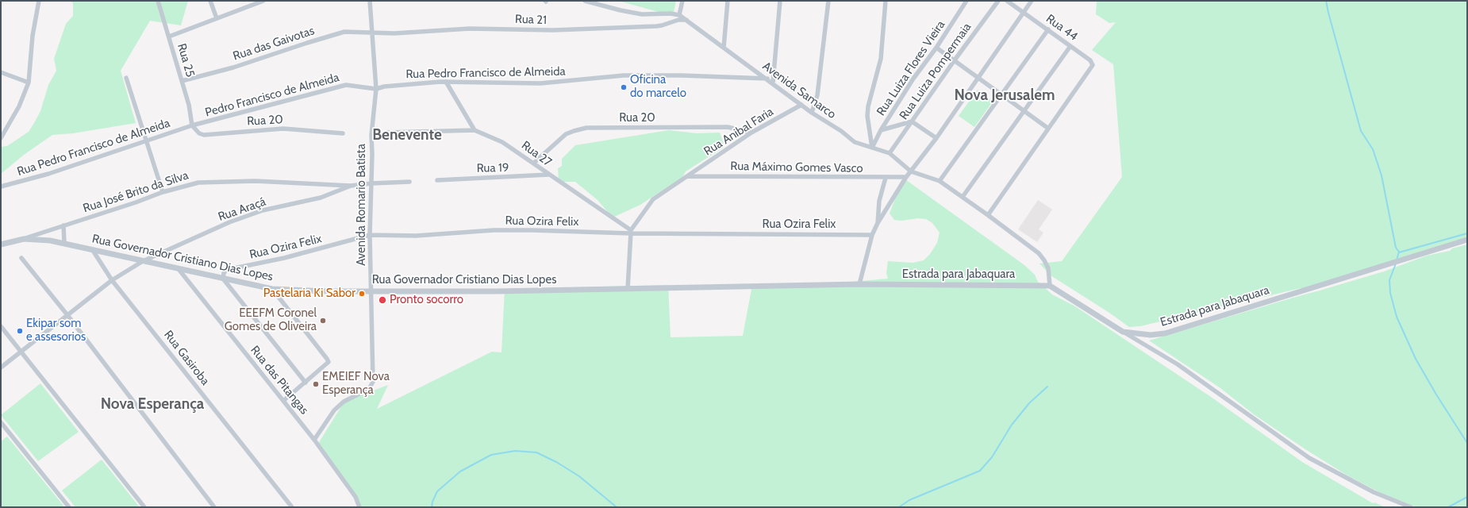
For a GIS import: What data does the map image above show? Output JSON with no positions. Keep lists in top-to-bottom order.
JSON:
{
  "streets": {
    "street": [
      "Rua 21",
      "Rua 44",
      "Rua das Gaivotas",
      "Rua 25",
      "Rua Luiza Flores Vieira",
      "Rua Luiza Pompermaia",
      "Rua Pedro Francisco de Almeida",
      "Avenida Samarco",
      "Pedro Francisco de Almeida",
      "Rua 20",
      "Rua Anibal Faria",
      "Rua 27",
      "Rua Máximo Gomes Vasco",
      "Rua 19",
      "Rua José Brito da Silva",
      "Avenida Romario Batista",
      "Rua Araçá",
      "Rua Ozira Felix",
      "Rua Governador Cristiano Dias Lopes",
      "Estrada para Jabaquara",
      "Rua Gasiroba",
      "Rua das Pitangas"
    ]
  },
  "crossings": [
    ["Rua 21", "Rua das Gaivotas"],
    ["Rua 21", "Avenida Samarco"],
    ["Rua 21", "Avenida Romario Batista"],
    ["Rua das Gaivotas", "Rua 25"],
    ["Rua das Gaivotas", "Avenida Romario Batista"],
    ["Rua 25", "Rua Pedro Francisco de Almeida"],
    ["Rua 25", "Pedro Francisco de Almeida"],
    ["Rua 25", "Rua 20"],
    ["Rua Luiza Flores Vieira", "Avenida Samarco"],
    ["Rua Luiza Pompermaia", "Avenida Samarco"],
    ["Rua Pedro Francisco de Almeida", "Avenida Samarco"],
    ["Rua Pedro Francisco de Almeida", "Pedro Francisco de Almeida"],
    ["Rua Pedro Francisco de Almeida", "Rua 20"],
    ["Rua Pedro Francisco de Almeida", "Avenida Romario Batista"],
    ["Avenida Samarco", "Rua Anibal Faria"],
    ["Pedro Francisco de Almeida", "Rua 20"],
    ["Pedro Francisco de Almeida", "Avenida Romario Batista"],
    ["Rua 20", "Rua Anibal Faria"],
    ["Rua 20", "Rua 27"],
    ["Rua Anibal Faria", "Rua 27"],
    ["Rua Anibal Faria", "Rua Máximo Gomes Vasco"],
    ["Rua Anibal Faria", "Rua Ozira Felix"],
    ["Rua 27", "Rua 19"],
    ["Rua 27", "Rua Ozira Felix"],
    ["Rua José Brito da Silva", "Avenida Romario Batista"],
    ["Rua José Brito da Silva", "Rua Araçá"],
    ["Rua José Brito da Silva", "Rua Governador Cristiano Dias Lopes"],
    ["Avenida Romario Batista", "Rua Ozira Felix"],
    ["Avenida Romario Batista", "Rua Governador Cristiano Dias Lopes"],
    ["Avenida Romario Batista", "Rua das Pitangas"],
    ["Rua Araçá", "Rua Governador Cristiano Dias Lopes"],
    ["Rua Araçá", "Rua Gasiroba"],
    ["Rua Ozira Felix", "Rua Governador Cristiano Dias Lopes"],
    ["Rua Governador Cristiano Dias Lopes", "Estrada para Jabaquara"],
    ["Rua Governador Cristiano Dias Lopes", "Rua Gasiroba"],
    ["Rua Governador Cristiano Dias Lopes", "Rua das Pitangas"]
  ],
  "districts": ["Nova Jerusalem", "Benevente", "Nova Esperança"],
  "places": [
    "Oficina do marcelo",
    "Pastelaria Ki Sabor",
    "Pronto socorro",
    "EEEFM Coronel Gomes de Oliveira",
    "Ekipar som e assesorios",
    "EMEIEF Nova Esperança"
  ]
}
